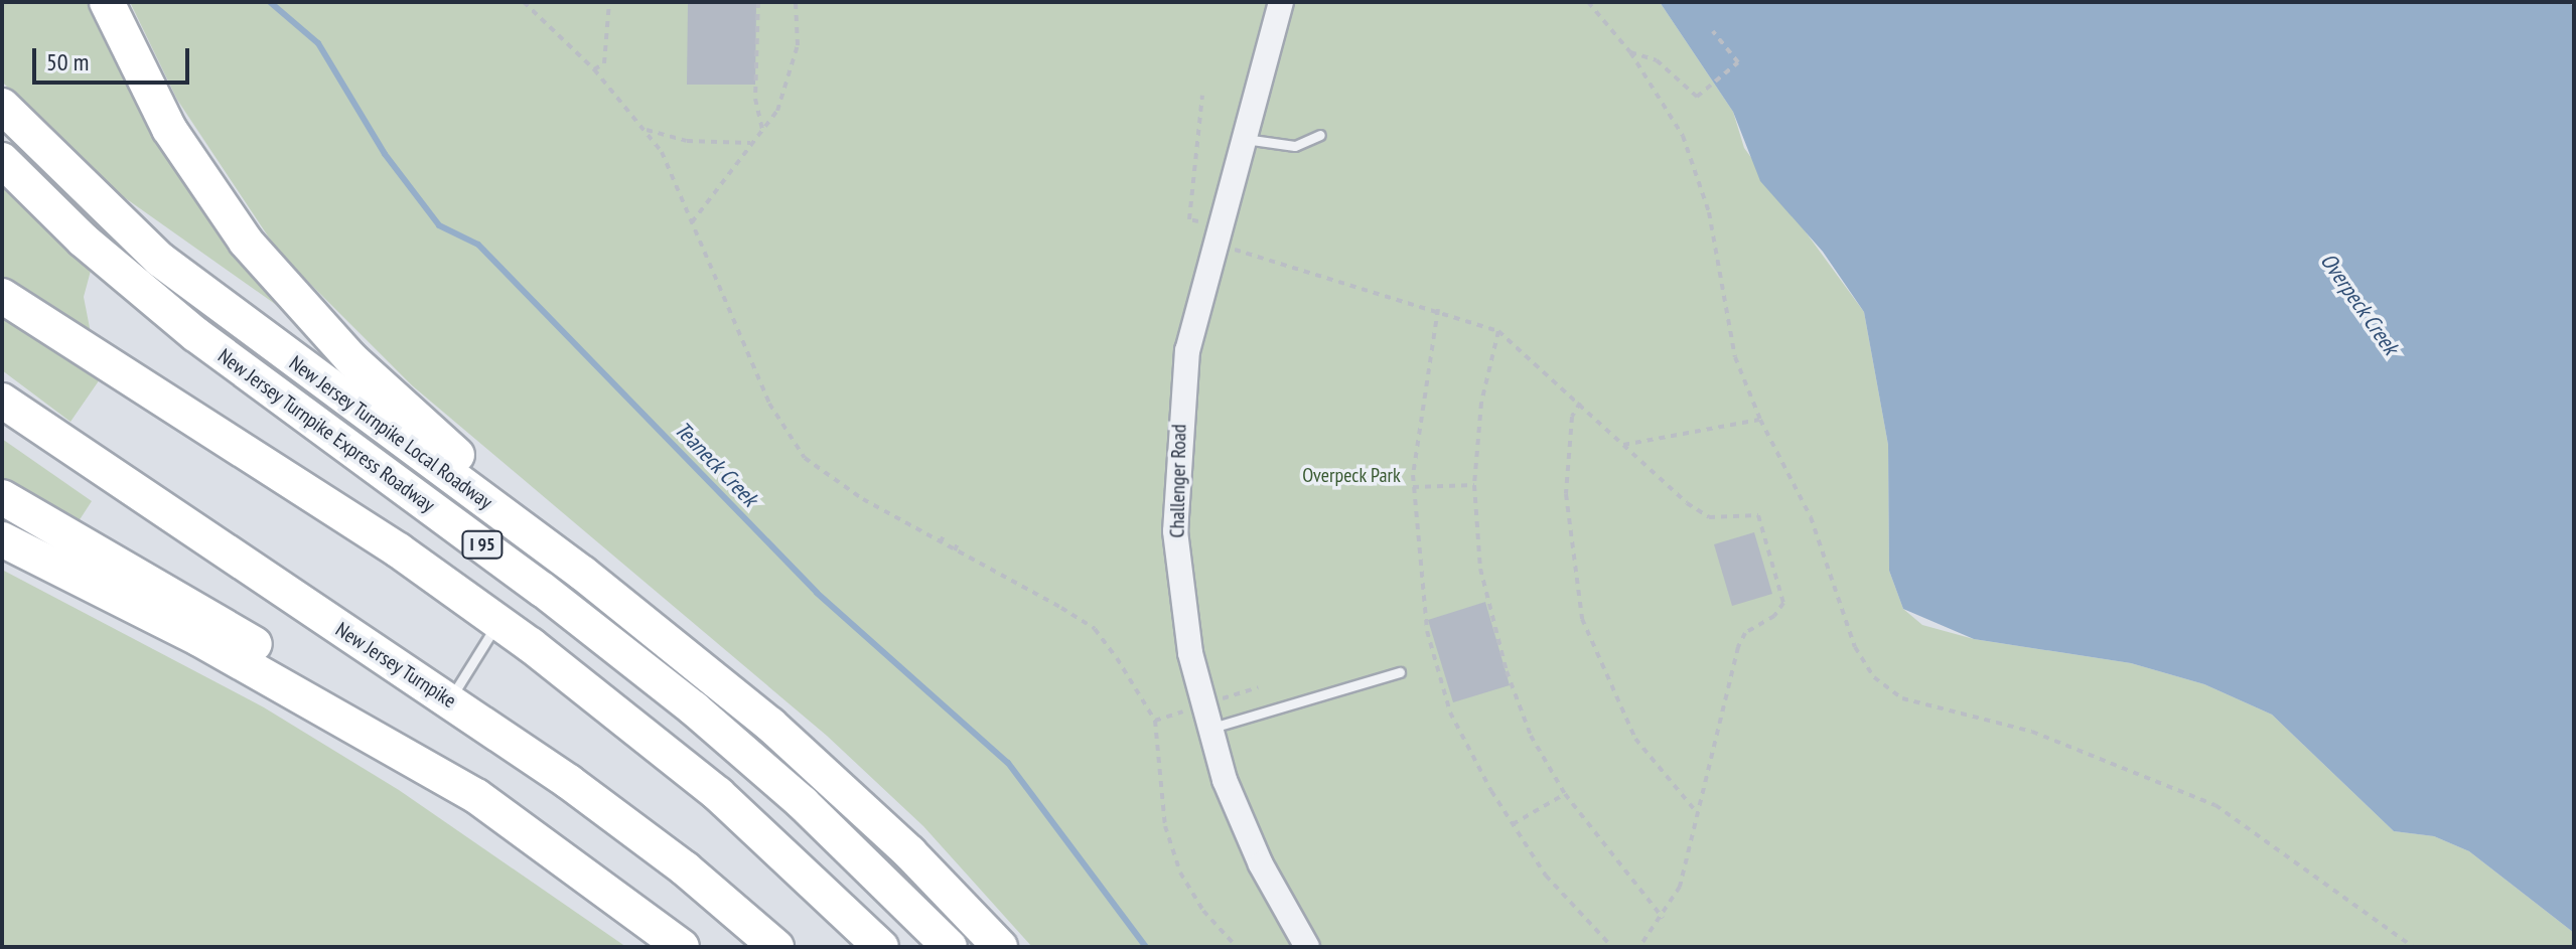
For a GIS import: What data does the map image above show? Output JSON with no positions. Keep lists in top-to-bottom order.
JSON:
{
  "streets": {
    "highway": [
      "New Jersey Turnpike Express Roadway",
      "New Jersey Turnpike Local Roadway",
      "I 95",
      "New Jersey Turnpike"
    ],
    "street": ["Challenger Road"]
  },
  "water": ["Overpeck Creek", "Teaneck Creek"],
  "parks": ["Overpeck Park"],
  "scale_bar": "50 m"
}
